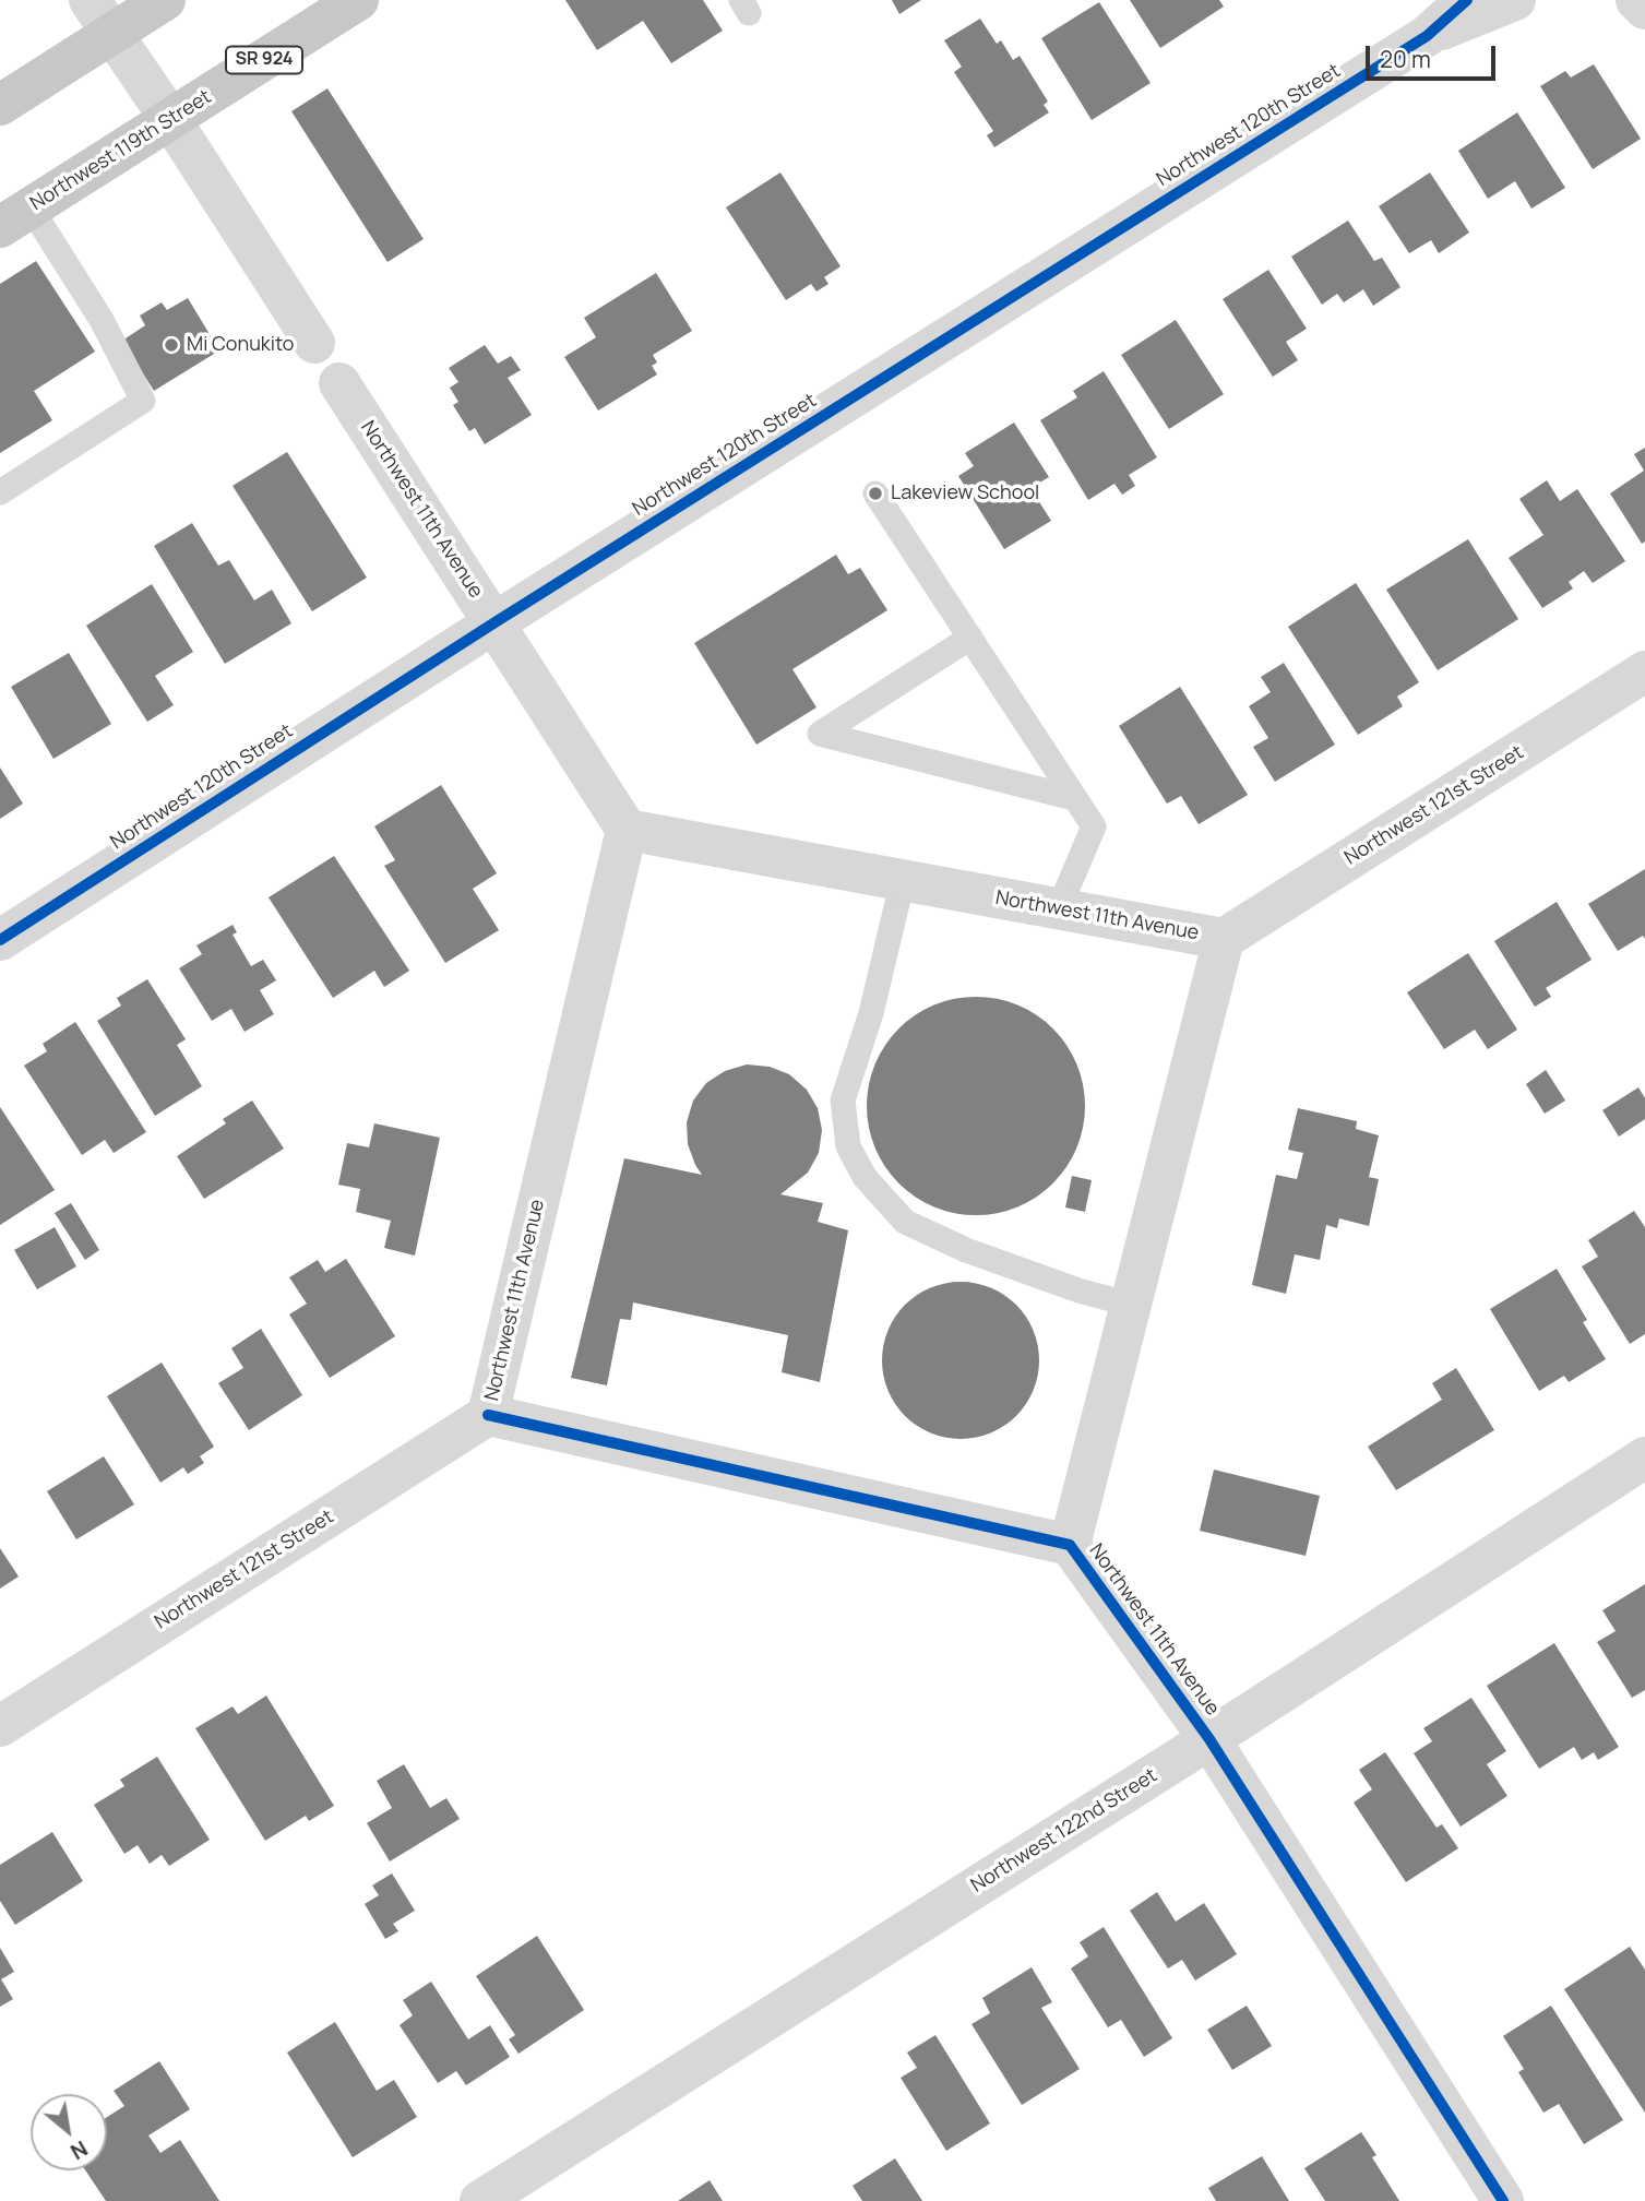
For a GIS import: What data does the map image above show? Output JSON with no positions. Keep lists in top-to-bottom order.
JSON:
{
  "streets": {
    "highway": ["SR 924", "Northwest 119th Street"],
    "street": [
      "Northwest 120th Street",
      "Northwest 11th Avenue",
      "Northwest 121st Street",
      "Northwest 122nd Street"
    ]
  },
  "crossings": [
    ["Northwest 120th Street", "Northwest 11th Avenue"],
    ["Northwest 11th Avenue", "Northwest 121st Street"],
    ["Northwest 11th Avenue", "Northwest 122nd Street"]
  ],
  "places": ["Mi Conukito", "Lakeview School"],
  "scale_bar": "20 m",
  "north": "bottom right"
}
